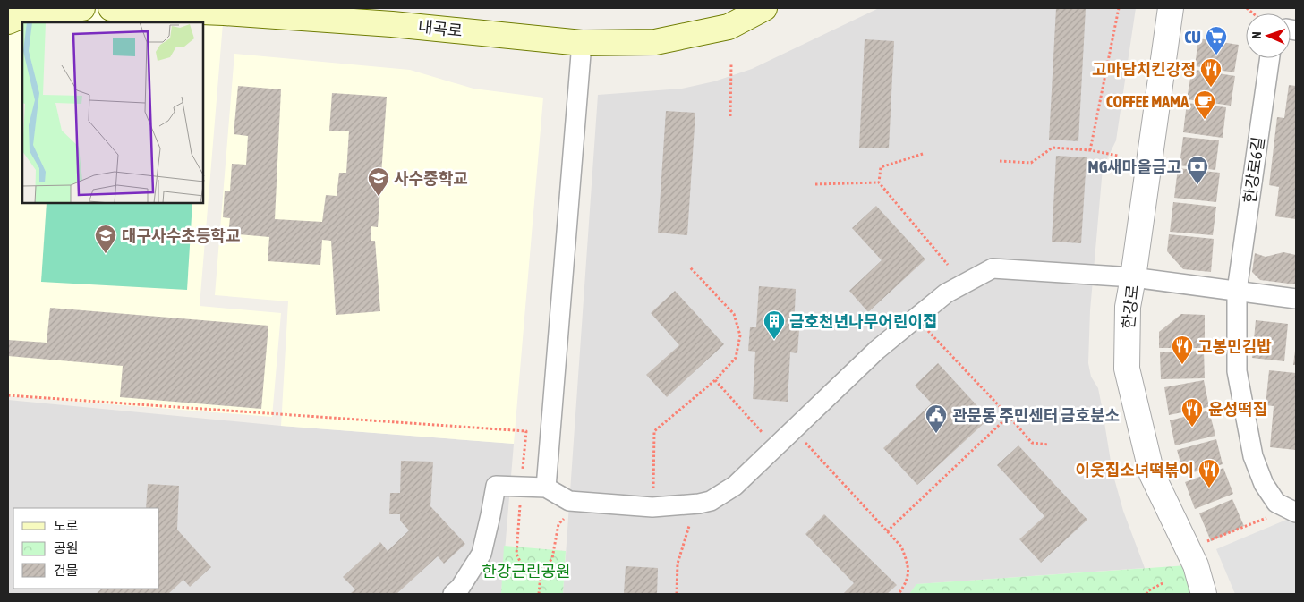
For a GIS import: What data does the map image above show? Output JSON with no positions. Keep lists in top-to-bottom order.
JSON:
{
  "streets": {
    "main road": ["내곡로"],
    "street": ["한강로6길", "한강로"]
  },
  "parks": ["한강근린공원"],
  "places": {
    "supermarket": ["CU"],
    "restaurant": [
      "고마담치킨강정",
      "고봉민김밥",
      "윤성떡집",
      "이웃집소녀떡볶이"
    ],
    "cafe": ["COFFEE MAMA"],
    "bank": ["MG새마을금고"],
    "school or university": ["사수중학교", "대구사수초등학교"],
    "building": ["금호천년나무어린이집"],
    "public building": ["관문동 주민센터 금호분소"]
  },
  "legend": ["도로", "공원", "건물"],
  "north": "left"
}
